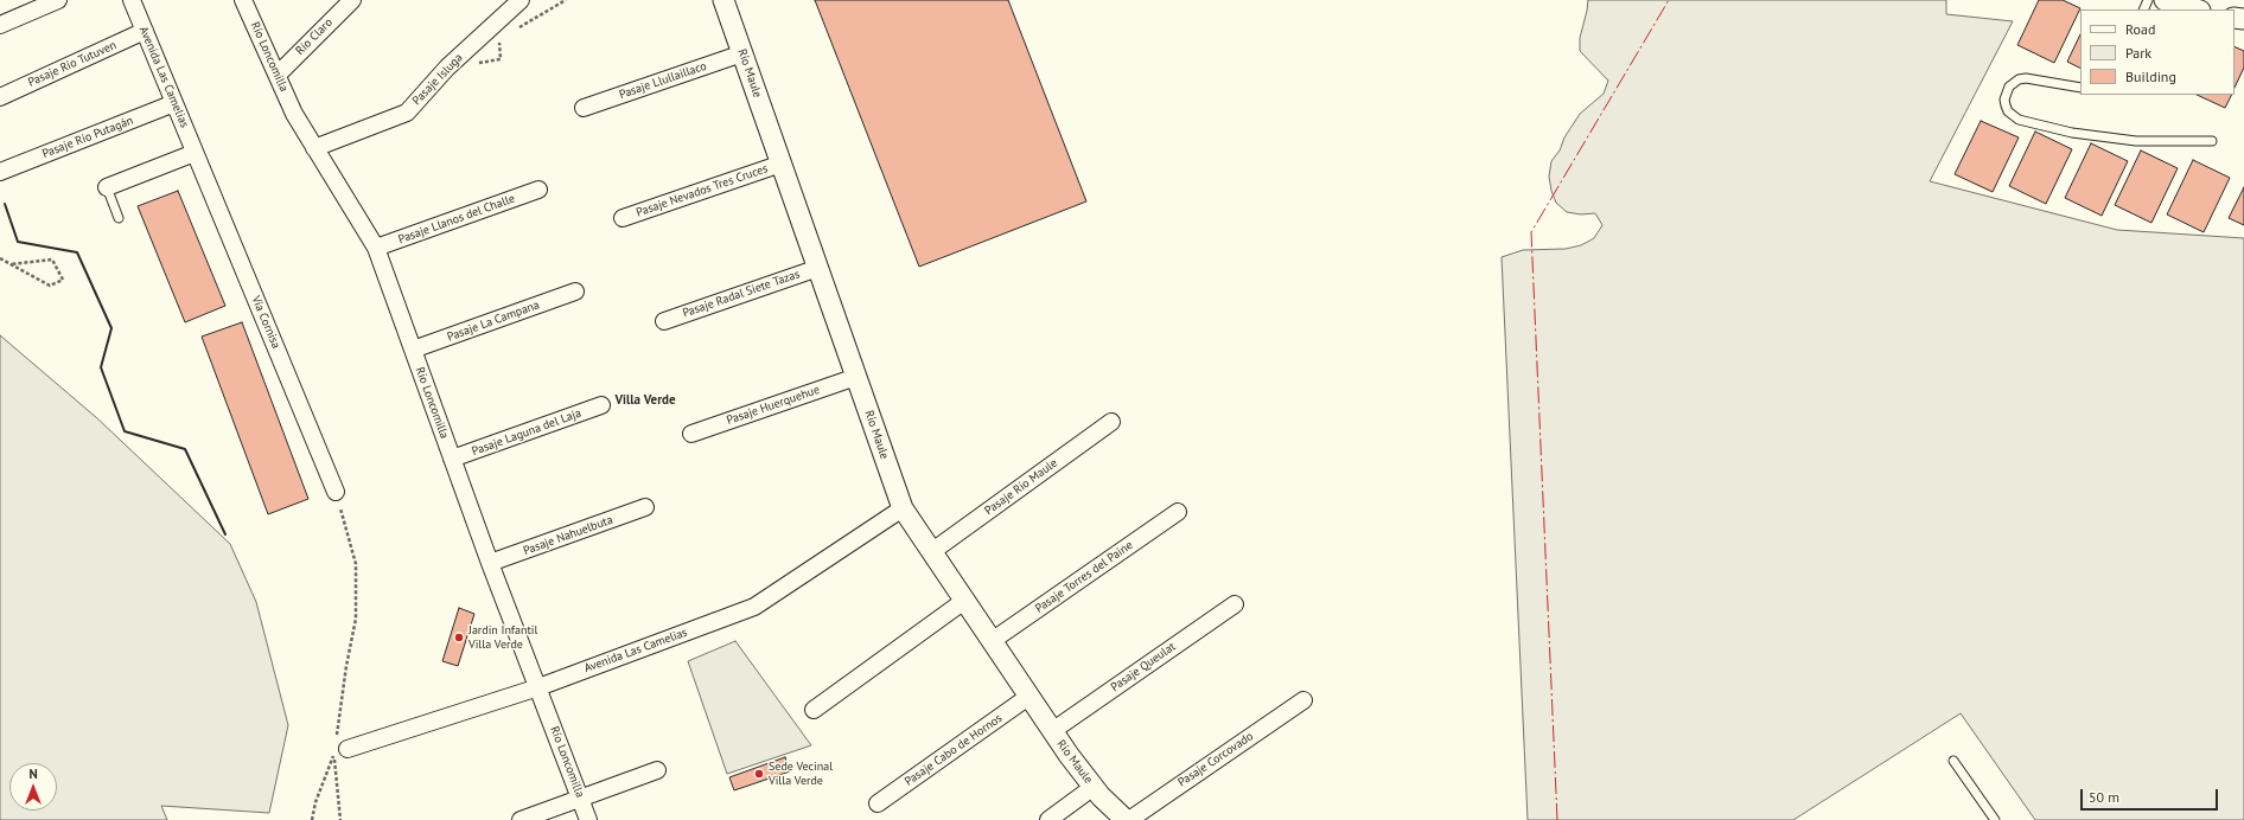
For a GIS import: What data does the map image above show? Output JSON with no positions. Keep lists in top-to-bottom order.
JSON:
{
  "streets": {
    "street": [
      "Río Claro",
      "Río Loncomilla",
      "Pasaje Río Tutuven",
      "Río Maule",
      "Avenida Las Camelias",
      "Pasaje Isluga",
      "Pasaje Llullaillaco",
      "Pasaje Río Putagán",
      "Pasaje Nevados Tres Cruces",
      "Pasaje Llanos del Challe",
      "Pasaje Radal Siete Tazas",
      "Pasaje La Campana",
      "Vía Cornisa",
      "Pasaje Huerquehue",
      "Pasaje Laguna del Laja",
      "Pasaje Río Maule",
      "Pasaje Nahuelbuta",
      "Pasaje Torres del Paine",
      "Pasaje Queulat",
      "Pasaje Cabo de Hornos",
      "Pasaje Corcovado"
    ]
  },
  "crossings": [
    ["Río Claro", "Río Loncomilla"],
    ["Río Loncomilla", "Avenida Las Camelias"],
    ["Río Loncomilla", "Pasaje Isluga"],
    ["Río Loncomilla", "Pasaje Llanos del Challe"],
    ["Río Loncomilla", "Pasaje La Campana"],
    ["Río Loncomilla", "Pasaje Laguna del Laja"],
    ["Río Loncomilla", "Pasaje Nahuelbuta"],
    ["Pasaje Río Tutuven", "Avenida Las Camelias"],
    ["Río Maule", "Avenida Las Camelias"],
    ["Río Maule", "Pasaje Llullaillaco"],
    ["Río Maule", "Pasaje Nevados Tres Cruces"],
    ["Río Maule", "Pasaje Radal Siete Tazas"],
    ["Río Maule", "Pasaje Huerquehue"],
    ["Río Maule", "Pasaje Río Maule"],
    ["Río Maule", "Pasaje Torres del Paine"],
    ["Río Maule", "Pasaje Queulat"],
    ["Río Maule", "Pasaje Cabo de Hornos"],
    ["Río Maule", "Pasaje Corcovado"],
    ["Avenida Las Camelias", "Pasaje Río Putagán"],
    ["Avenida Las Camelias", "Vía Cornisa"]
  ],
  "districts": ["Villa Verde"],
  "places": ["Jardin Infantil Villa Verde", "Sede Vecinal Villa Verde"],
  "legend": ["Road", "Park", "Building"],
  "scale_bar": "50 m",
  "north": "top"
}
